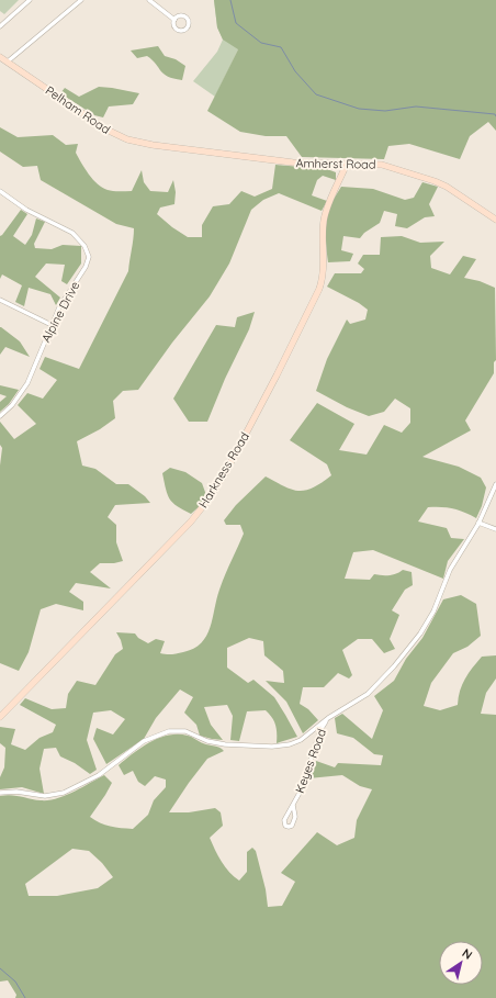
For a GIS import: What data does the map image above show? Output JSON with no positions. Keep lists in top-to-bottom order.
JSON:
{
  "streets": {
    "main road": ["Pelham Road", "Amherst Road", "Harkness Road"],
    "street": ["Alpine Drive", "Keyes Road"]
  },
  "crossings": [
    ["Pelham Road", "Amherst Road"],
    ["Amherst Road", "Harkness Road"]
  ],
  "north": "top right"
}
